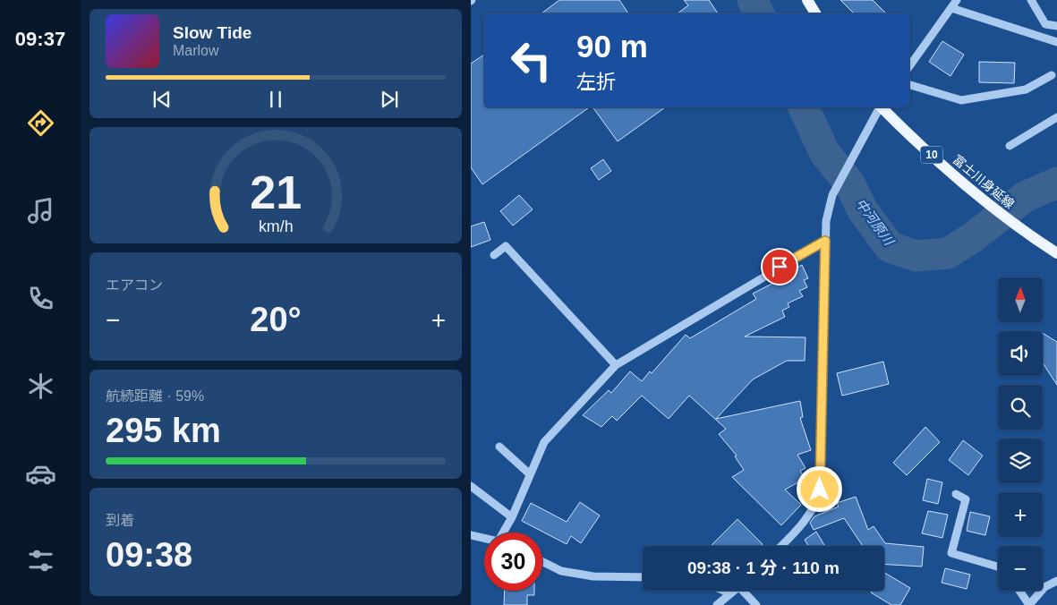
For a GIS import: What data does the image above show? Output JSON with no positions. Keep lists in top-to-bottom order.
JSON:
{
  "streets": {
    "main road": ["10", "富士川身延線"]
  },
  "water": ["中河原川"],
  "north": "top",
  "page": {
    "tabs": "09:37",
    "turn": ["90 m", "左折"],
    "song": ["Slow Tide", "Marlow"],
    "tile": [
      "エアコン",
      ["航続距離 · 59%", "295 km"],
      ["到着", "09:38"]
    ],
    "map_buttons": ["+", "−"],
    "heat": ["−", "20°", "+"],
    "limit": "30",
    "trip": "09:38 · 1 分 · 110 m",
    "gauge": ["21", "km/h"]
  }
}
